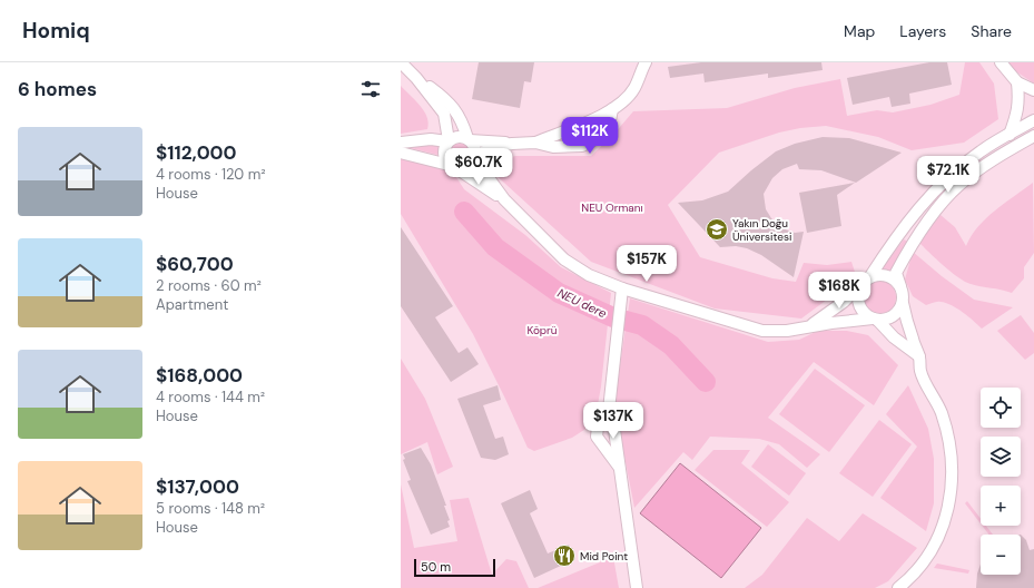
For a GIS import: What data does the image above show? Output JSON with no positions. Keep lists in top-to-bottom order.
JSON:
{
  "water": ["NEU dere"],
  "parks": ["NEU Ormanı", "Köprü"],
  "places": {
    "school or university": ["Yakın Doğu Üniversitesi"],
    "restaurant": ["Mid Point"]
  },
  "scale_bar": "50 m",
  "page": {
    "header": "Homiq",
    "nav": ["Map", "Layers", "Share"],
    "heading": "6 homes",
    "list": [
      {
        "name": "$112,000",
        "note": "4 rooms · 120 m² · House"
      },
      {
        "name": "$60,700",
        "note": "2 rooms · 60 m² · Apartment"
      },
      {
        "name": "$168,000",
        "note": "4 rooms · 144 m² · House"
      },
      {
        "name": "$137,000",
        "note": "5 rooms · 148 m² · House"
      }
    ],
    "price": [
      "$112K",
      "$60.7K",
      "$72.1K",
      "$157K",
      "$168K",
      "$137K"
    ],
    "map_buttons": ["+", "−"],
    "scale": "50 m"
  }
}
